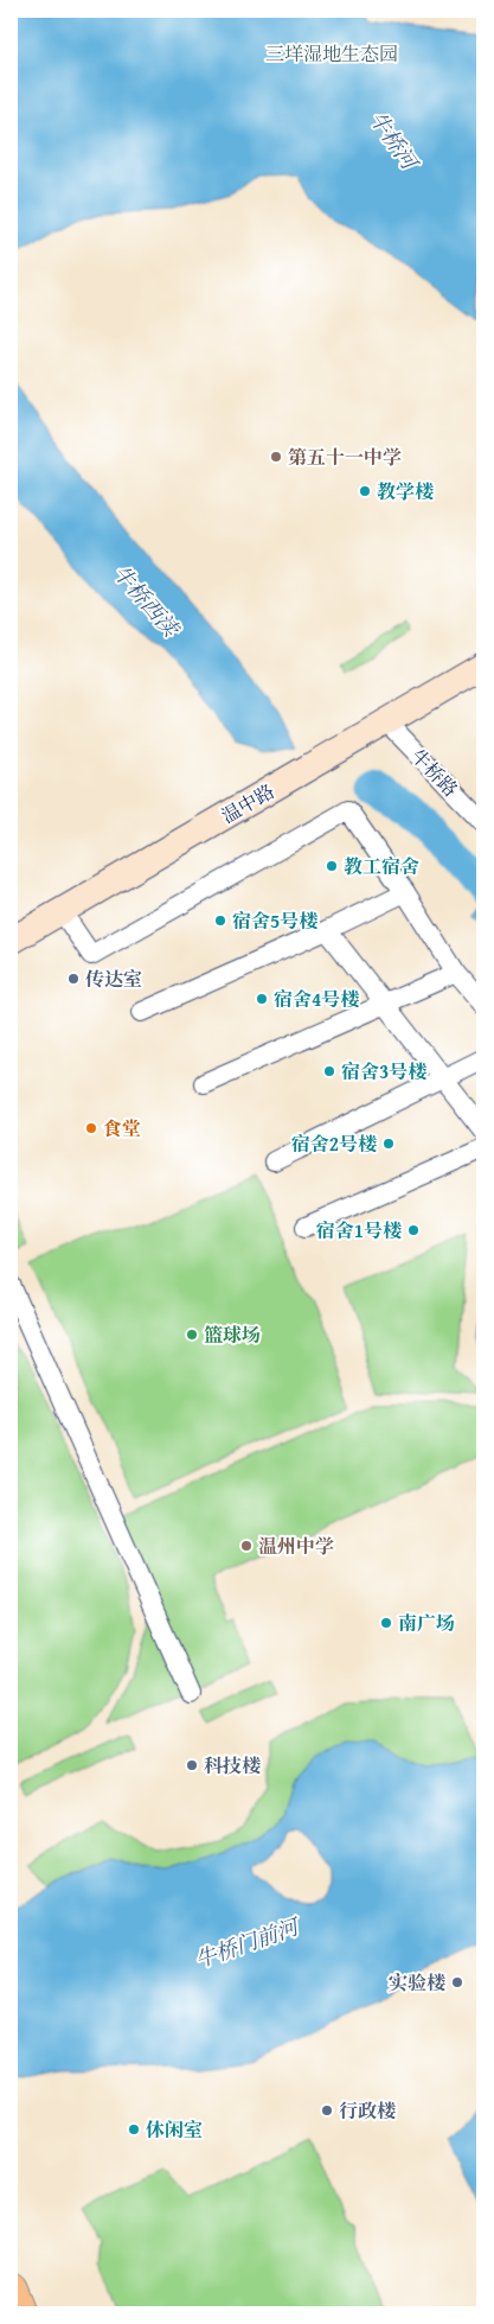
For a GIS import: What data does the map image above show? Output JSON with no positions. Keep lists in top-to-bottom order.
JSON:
{
  "streets": {
    "street": ["牛桥路", "温中路"]
  },
  "crossings": [
    ["牛桥路", "温中路"]
  ],
  "water": ["牛桥河", "牛桥西渎", "牛桥门前河"],
  "parks": ["三垟湿地生态园"],
  "places": [
    "第五十一中学",
    "教学楼",
    "教工宿舍",
    "宿舍5号楼",
    "传达室",
    "宿舍4号楼",
    "宿舍3号楼",
    "食堂",
    "宿舍2号楼",
    "宿舍1号楼",
    "篮球场",
    "温州中学",
    "南广场",
    "科技楼",
    "实验楼",
    "行政楼",
    "休闲室"
  ]
}
